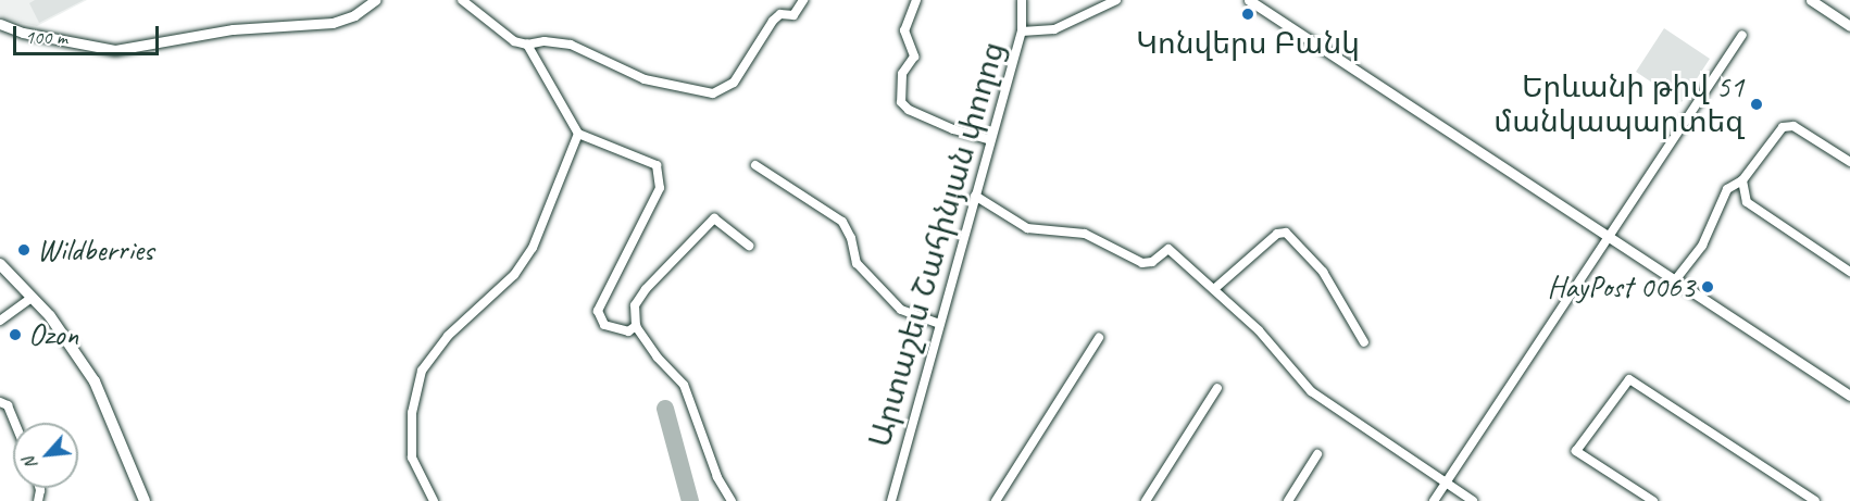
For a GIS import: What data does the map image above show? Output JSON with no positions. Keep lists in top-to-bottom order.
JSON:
{
  "streets": {
    "street": ["Արտաշես Շահինյան փողոց"]
  },
  "places": [
    "Կոնվերս Բանկ",
    "Երևանի թիվ 51 մանկապարտեզ",
    "Wildberries",
    "HayPost 0063",
    "Ozon"
  ],
  "scale_bar": "100 m",
  "north": "bottom left"
}
